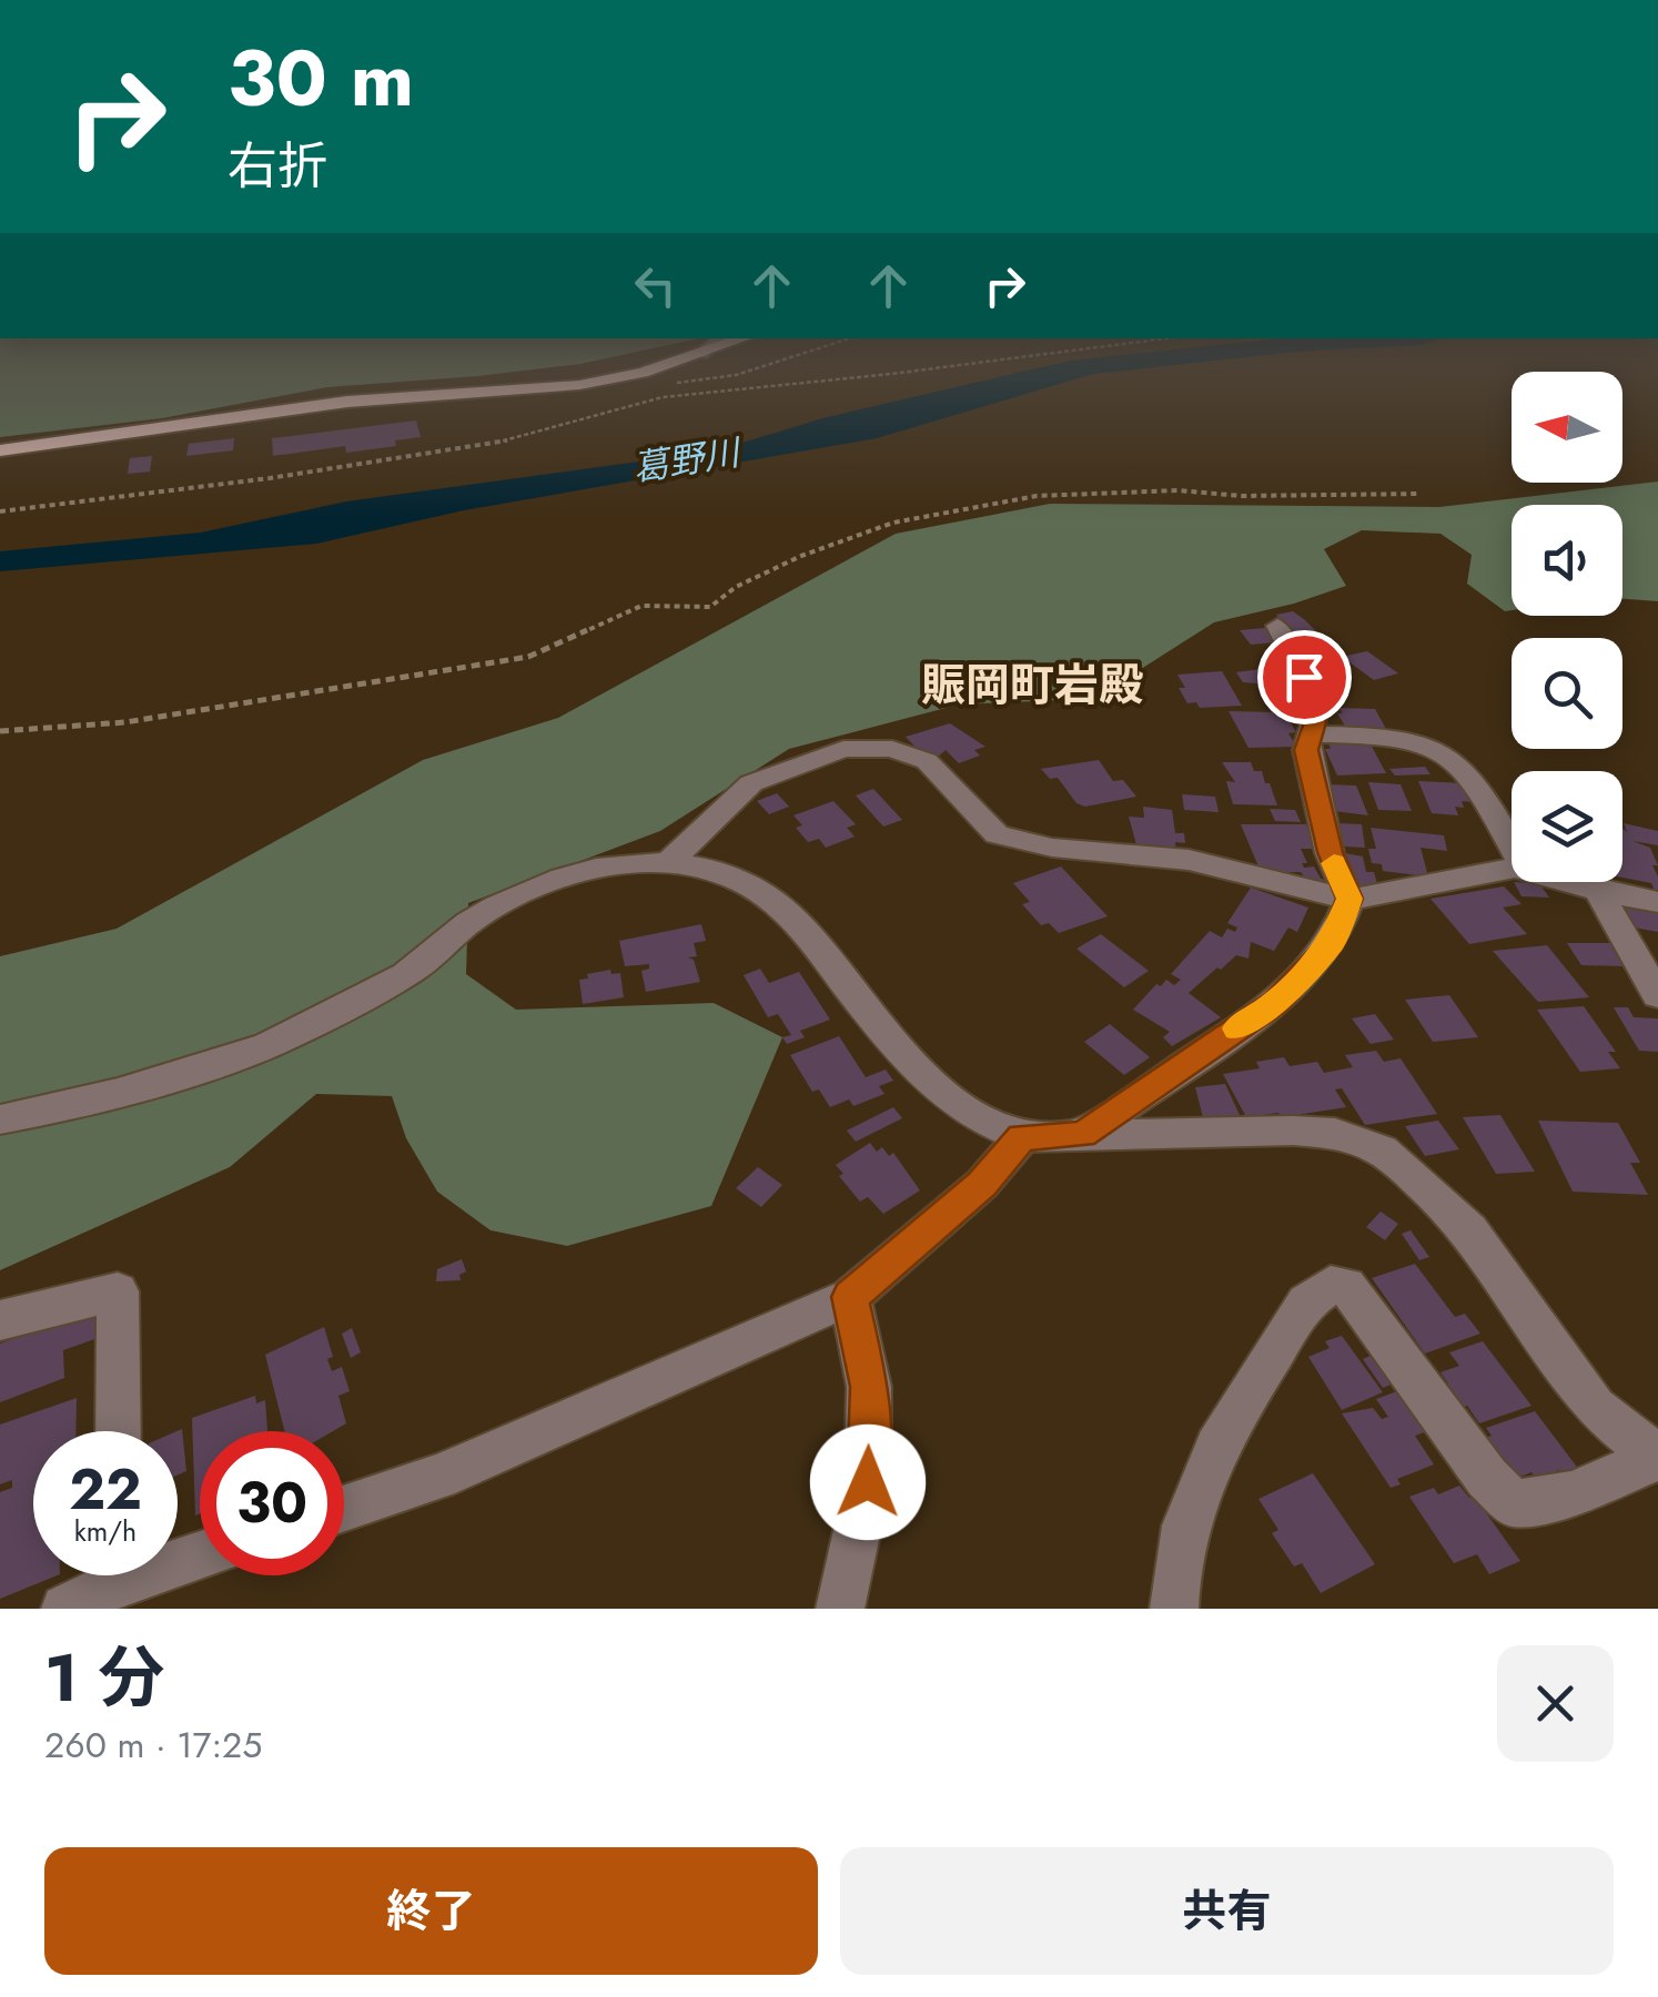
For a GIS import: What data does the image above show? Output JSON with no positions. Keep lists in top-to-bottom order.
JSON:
{
  "districts": ["賑岡町岩殿"],
  "water": ["葛野川"],
  "north": "left",
  "page": {
    "turn": ["30 m", "右折"],
    "speed": "22 km/h",
    "limit": "30",
    "heading": ["1 分", "260 m · 17:25"],
    "buttons": ["終了", "共有"]
  }
}
